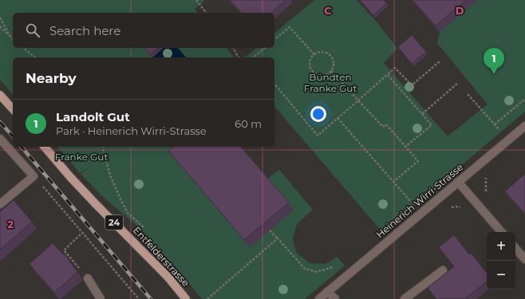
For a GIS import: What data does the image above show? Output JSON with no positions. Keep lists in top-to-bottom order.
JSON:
{
  "streets": {
    "main road": ["24", "Entfelderstrasse"],
    "street": ["Heinerich Wirri-Strasse"]
  },
  "parks": ["Bündten Franke Gut", "Franke Gut"],
  "page": {
    "search": "Search here",
    "pins": "1",
    "heading": "Nearby",
    "list": [
      {
        "mark": "1",
        "name": "Landolt Gut",
        "note": "Park · Heinerich Wirri-Strasse",
        "value": "60 m"
      }
    ],
    "map_buttons": ["+", "−"]
  },
  "grid": {
    "columns": ["C", "D"],
    "rows": ["2"]
  }
}
